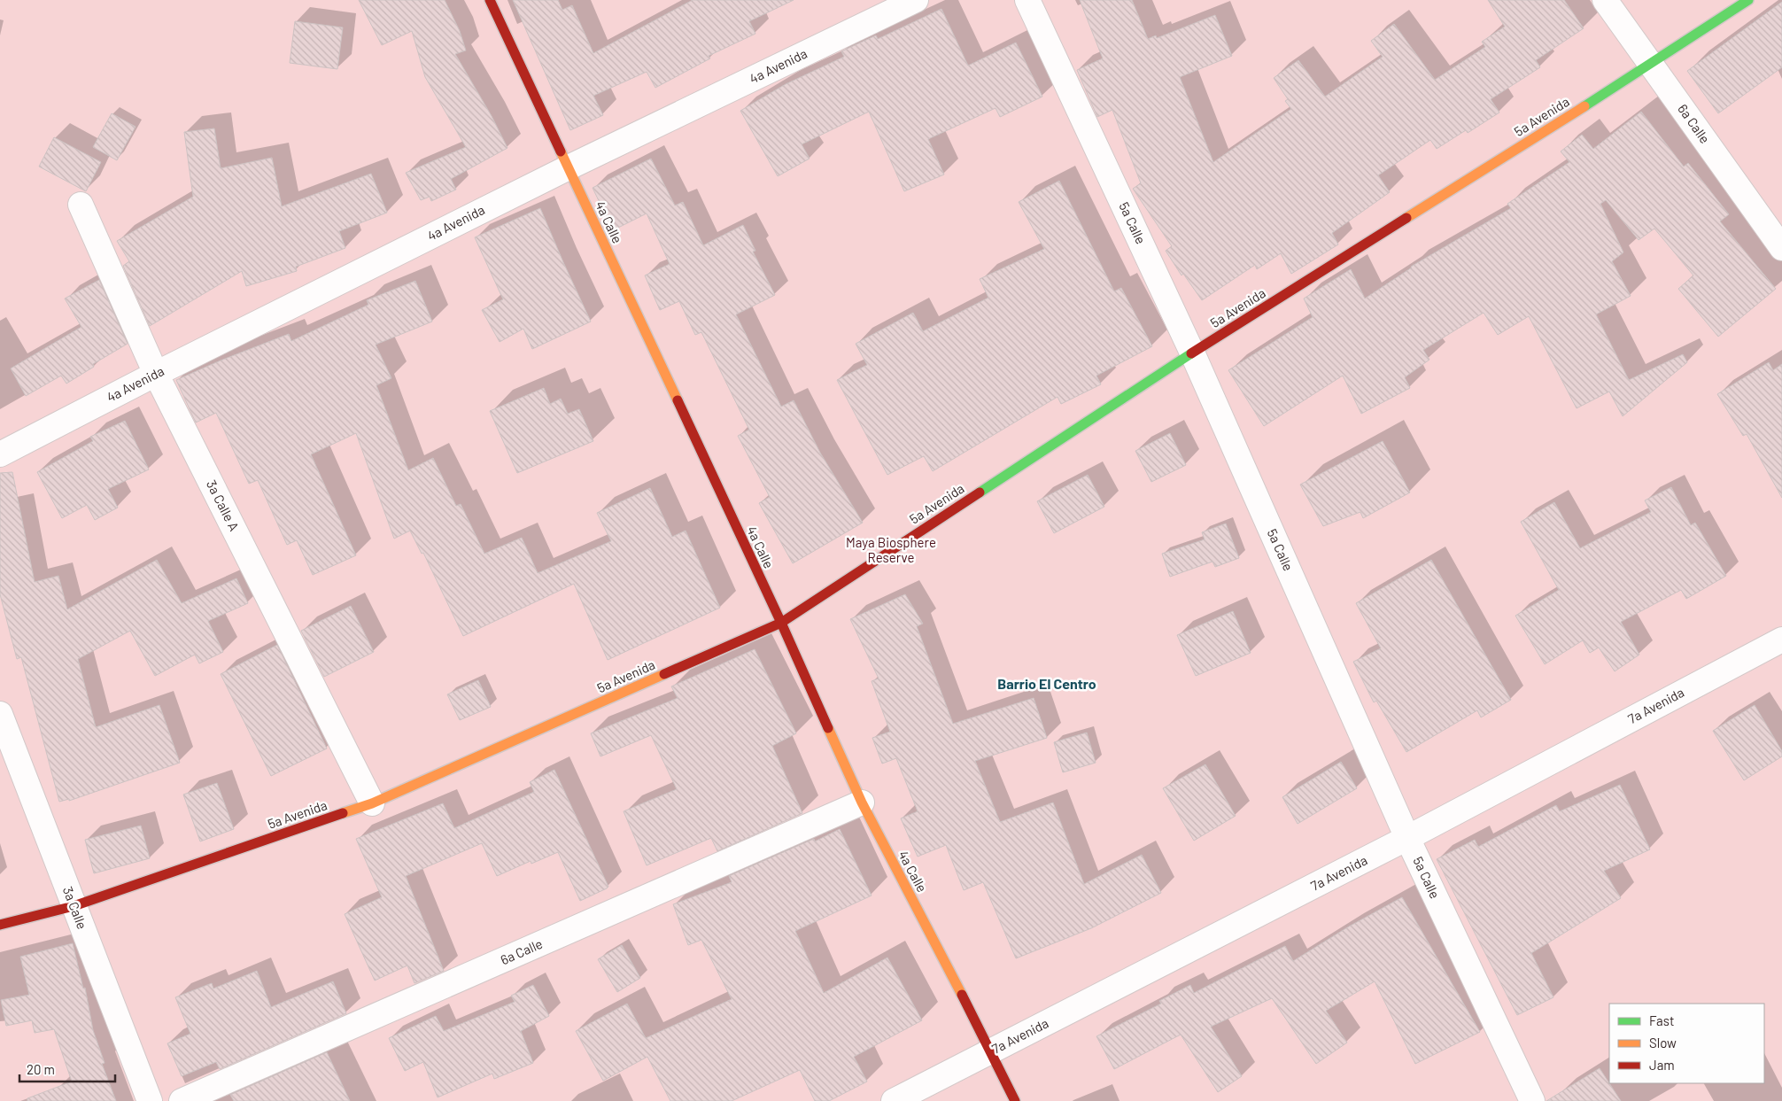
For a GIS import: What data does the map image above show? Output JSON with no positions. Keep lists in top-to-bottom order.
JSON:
{
  "streets": {
    "street": [
      "4a Avenida",
      "5a Avenida",
      "6a Calle",
      "4a Calle",
      "5a Calle",
      "3a Calle A",
      "7a Avenida",
      "3a Calle"
    ]
  },
  "crossings": [
    ["4a Avenida", "4a Calle"],
    ["4a Avenida", "3a Calle A"],
    ["5a Avenida", "6a Calle"],
    ["5a Avenida", "4a Calle"],
    ["5a Avenida", "5a Calle"],
    ["5a Avenida", "3a Calle A"],
    ["5a Avenida", "3a Calle"],
    ["6a Calle", "4a Calle"],
    ["4a Calle", "7a Avenida"],
    ["5a Calle", "7a Avenida"]
  ],
  "districts": ["Barrio El Centro"],
  "parks": ["Maya Biosphere Reserve"],
  "legend": ["Fast", "Slow", "Jam"],
  "scale_bar": "20 m"
}
